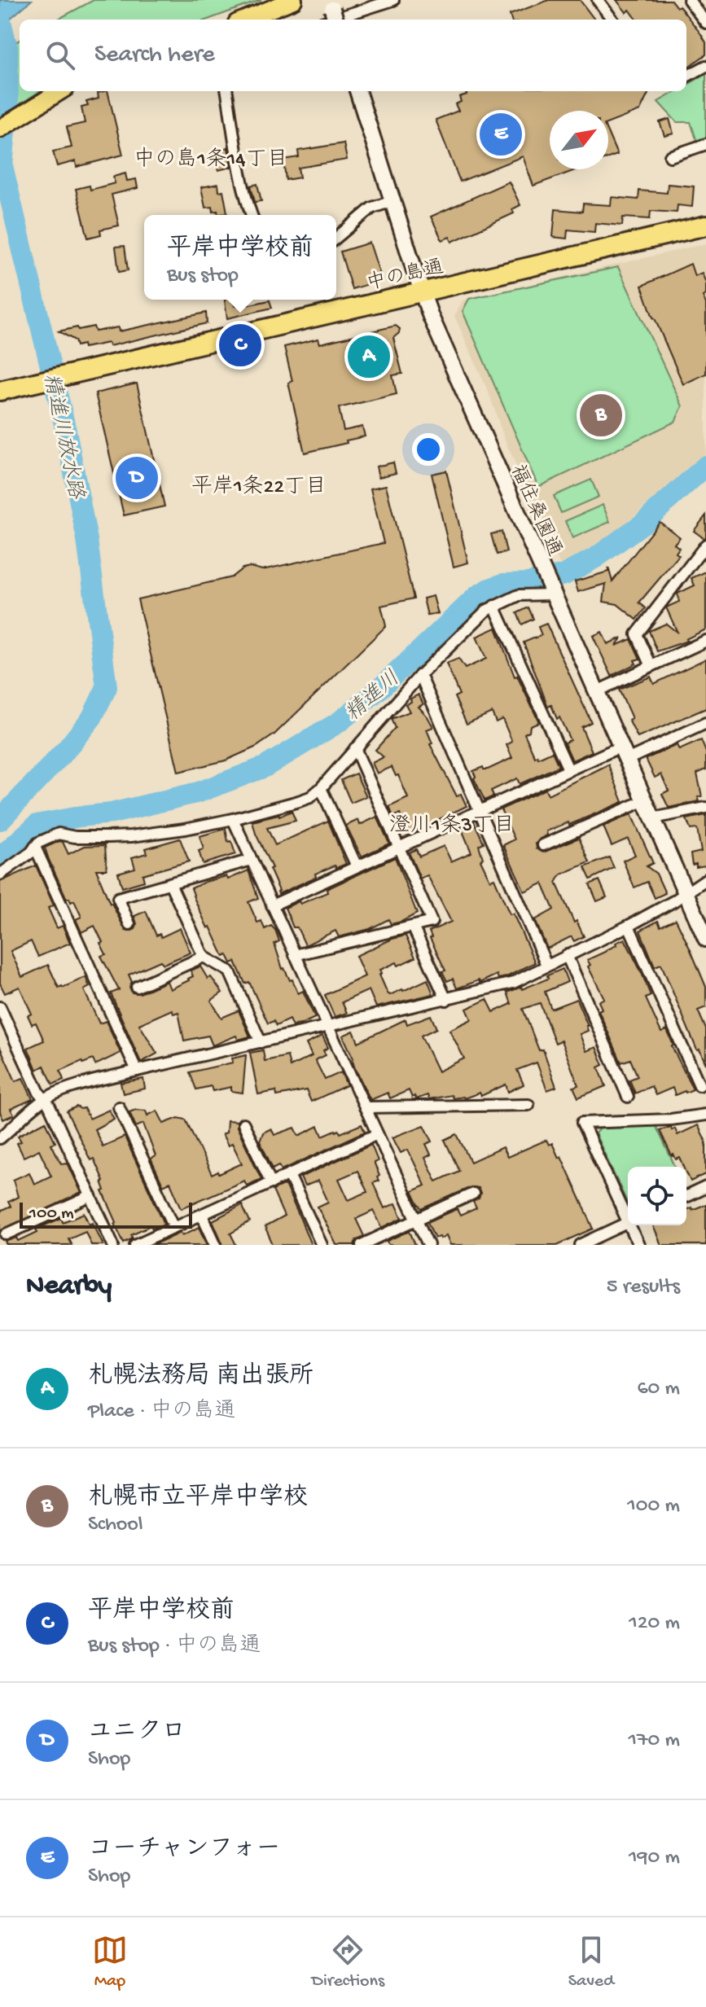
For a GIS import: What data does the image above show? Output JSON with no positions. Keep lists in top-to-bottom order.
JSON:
{
  "streets": {
    "highway": ["中の島通"],
    "street": ["福住桑園通"]
  },
  "crossings": [
    ["中の島通", "福住桑園通"]
  ],
  "districts": ["中の島1条14丁目", "平岸1条22丁目", "澄川1条3丁目"],
  "water": ["精進川放水路", "精進川"],
  "scale_bar": "100 m",
  "north": "top right",
  "page": {
    "search": "Search here",
    "pins": [
      "E",
      "C",
      "A",
      "B",
      "D"
    ],
    "popup": ["平岸中学校前", "Bus stop"],
    "scale": "100 m",
    "heading": ["Nearby", "5 results"],
    "list": [
      {
        "mark": "A",
        "name": "札幌法務局 南出張所",
        "note": "Place · 中の島通",
        "value": "60 m"
      },
      {
        "mark": "B",
        "name": "札幌市立平岸中学校",
        "note": "School",
        "value": "100 m"
      },
      {
        "mark": "C",
        "name": "平岸中学校前",
        "note": "Bus stop · 中の島通",
        "value": "120 m"
      },
      {
        "mark": "D",
        "name": "ユニクロ",
        "note": "Shop",
        "value": "170 m"
      },
      {
        "mark": "E",
        "name": "コーチャンフォー",
        "note": "Shop",
        "value": "190 m"
      }
    ],
    "nav": ["Map", "Directions", "Saved"]
  }
}
